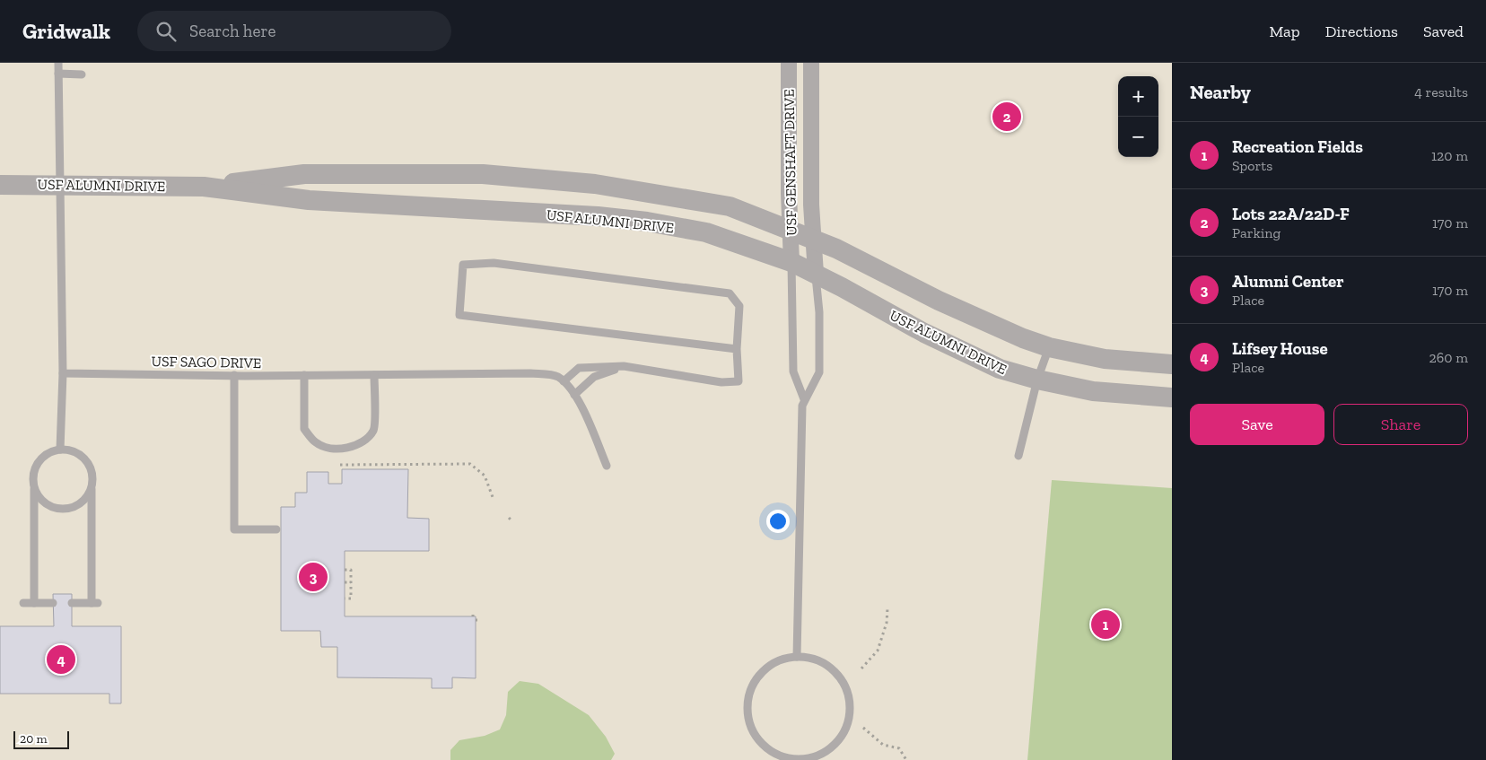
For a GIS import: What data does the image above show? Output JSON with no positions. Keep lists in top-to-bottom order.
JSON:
{
  "streets": {
    "street": ["USF GENSHAFT DRIVE", "USF ALUMNI DRIVE"],
    "lane": ["USF SAGO DRIVE"]
  },
  "crossings": [
    ["USF GENSHAFT DRIVE", "USF ALUMNI DRIVE"]
  ],
  "scale_bar": "20 m",
  "page": {
    "header": "Gridwalk",
    "search": "Search here",
    "nav": ["Map", "Directions", "Saved"],
    "heading": ["Nearby", "4 results"],
    "map_buttons": ["+", "−"],
    "pins": [
      "2",
      "3",
      "1",
      "4"
    ],
    "list": [
      {
        "mark": "1",
        "name": "Recreation Fields",
        "note": "Sports",
        "value": "120 m"
      },
      {
        "mark": "2",
        "name": "Lots 22A/22D-F",
        "note": "Parking",
        "value": "170 m"
      },
      {
        "mark": "3",
        "name": "Alumni Center",
        "note": "Place",
        "value": "170 m"
      },
      {
        "mark": "4",
        "name": "Lifsey House",
        "note": "Place",
        "value": "260 m"
      }
    ],
    "buttons": ["Save", "Share"],
    "scale": "20 m"
  }
}
